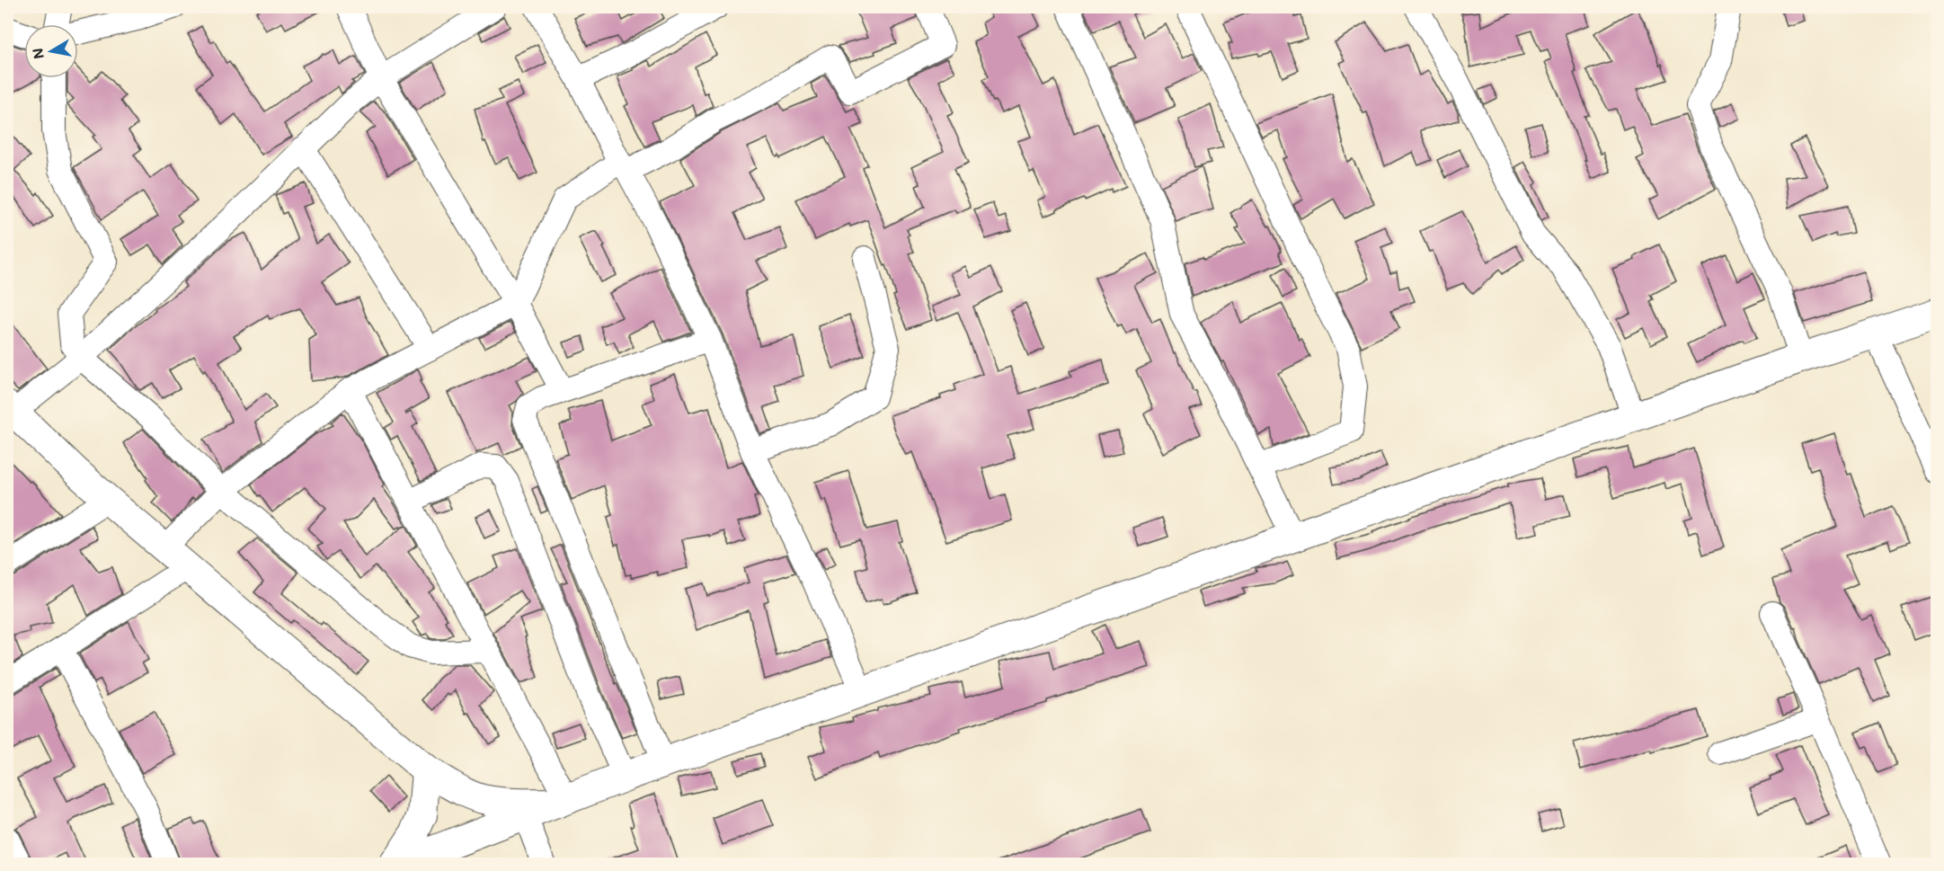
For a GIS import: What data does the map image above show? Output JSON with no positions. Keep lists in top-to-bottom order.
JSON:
{
  "north": "left"
}
